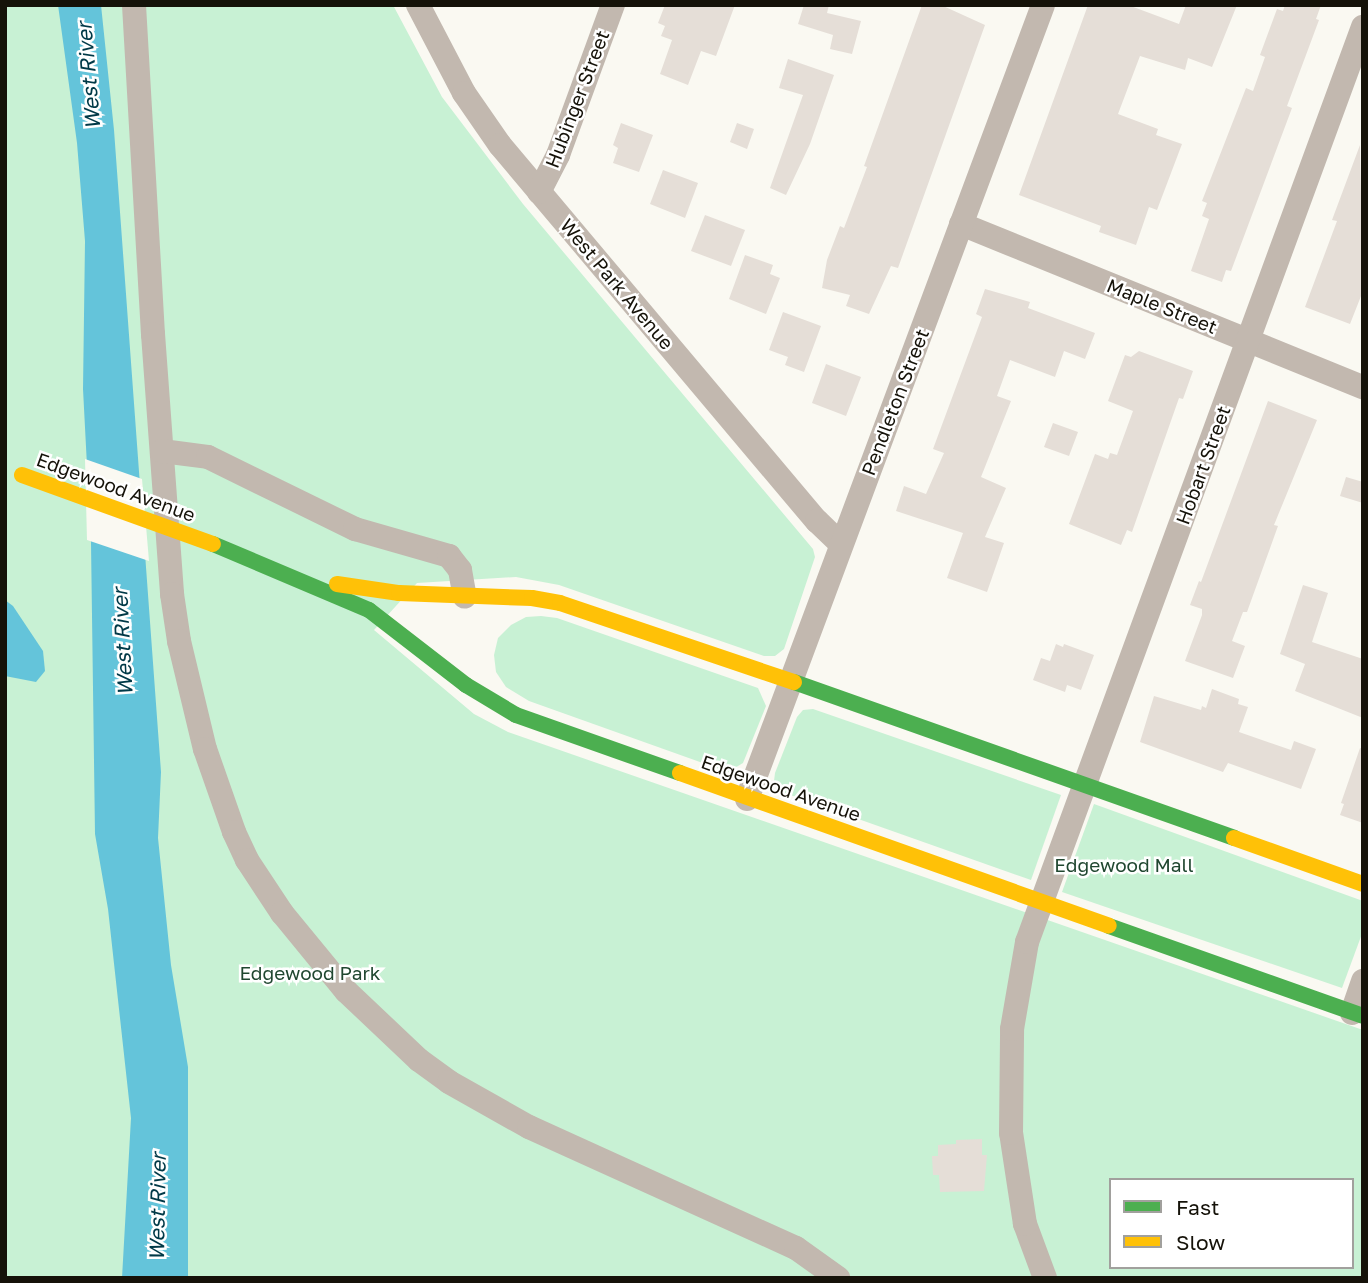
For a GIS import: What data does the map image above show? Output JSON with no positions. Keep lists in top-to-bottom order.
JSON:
{
  "streets": {
    "street": [
      "Hubinger Street",
      "West Park Avenue",
      "Maple Street",
      "Pendleton Street",
      "Hobart Street",
      "Edgewood Avenue"
    ]
  },
  "crossings": [
    ["Hubinger Street", "West Park Avenue"],
    ["West Park Avenue", "Pendleton Street"],
    ["Maple Street", "Pendleton Street"],
    ["Maple Street", "Hobart Street"],
    ["Pendleton Street", "Edgewood Avenue"],
    ["Hobart Street", "Edgewood Avenue"]
  ],
  "water": ["West River"],
  "parks": ["Edgewood Mall", "Edgewood Park"],
  "legend": ["Fast", "Slow"]
}
